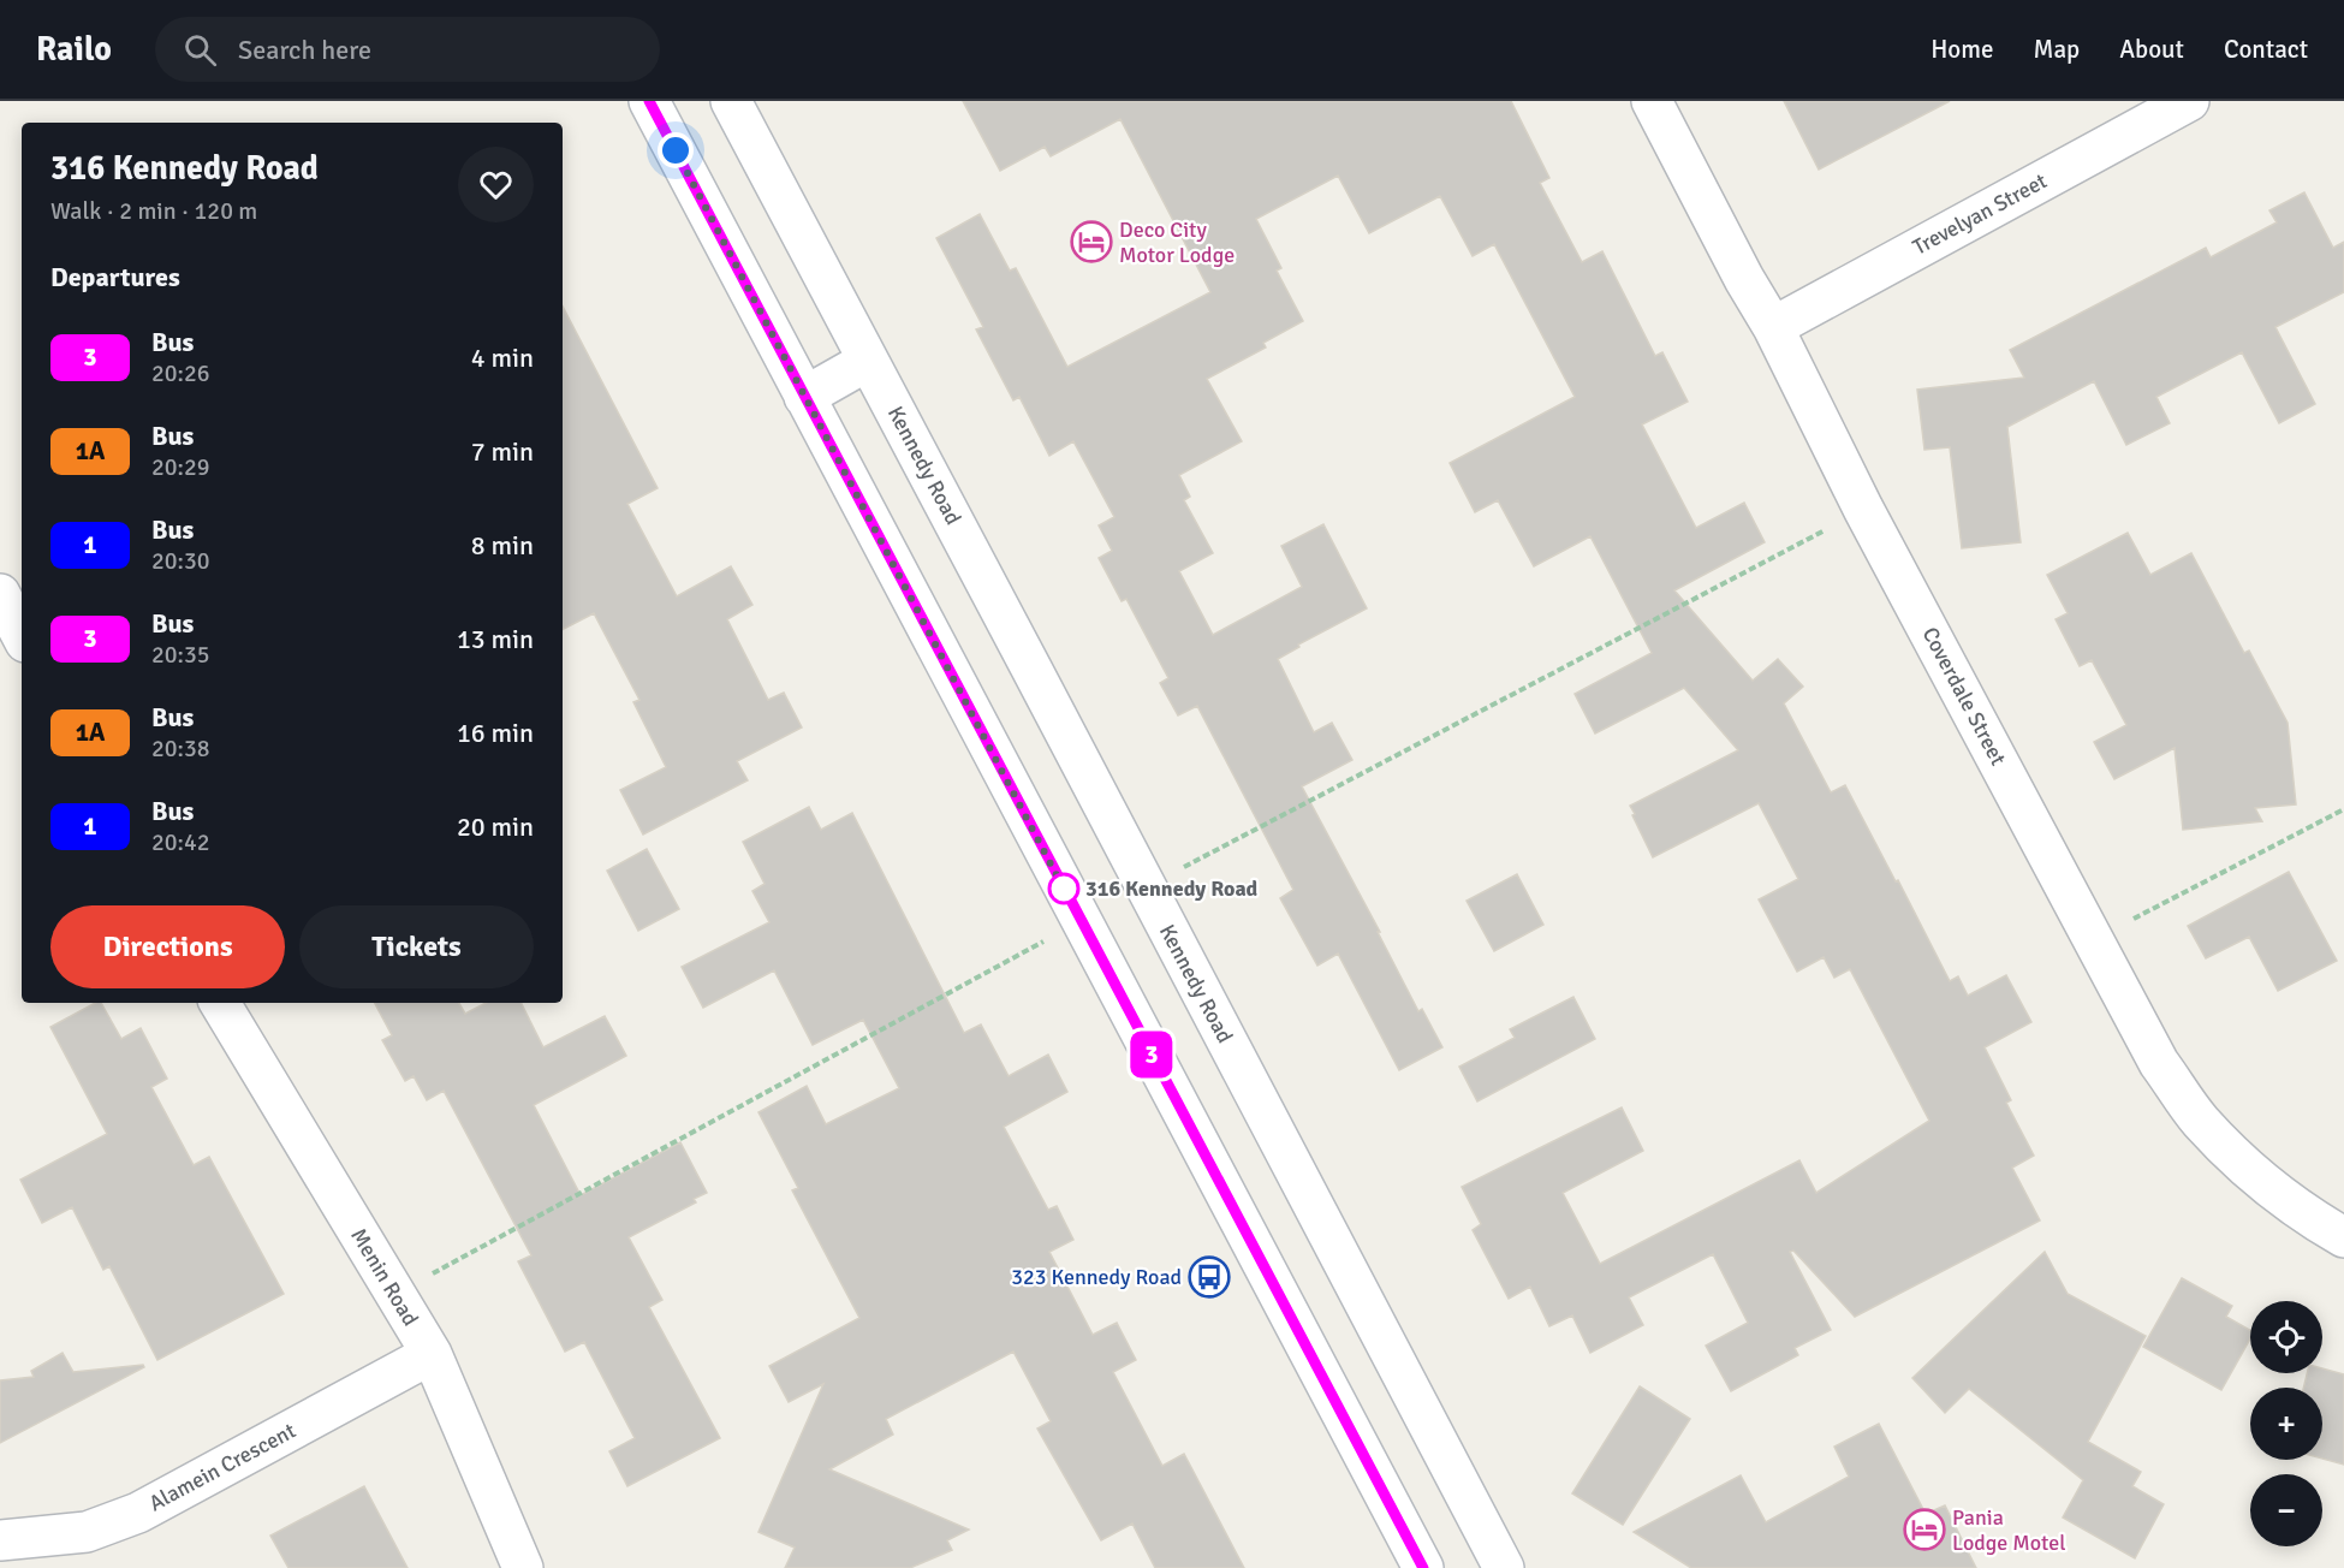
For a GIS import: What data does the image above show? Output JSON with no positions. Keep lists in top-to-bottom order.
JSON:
{
  "streets": {
    "main road": [
      "Trevelyan Street",
      "Kennedy Road",
      "Coverdale Street",
      "Menin Road",
      "Alamein Crescent"
    ]
  },
  "crossings": [
    ["Trevelyan Street", "Coverdale Street"],
    ["Menin Road", "Alamein Crescent"]
  ],
  "places": {
    "hotel": ["Deco City Motor Lodge", "Pania Lodge Motel"],
    "other": ["316 Kennedy Road"],
    "bus stop": ["323 Kennedy Road"]
  },
  "lines": ["bus line 3"],
  "page": {
    "header": "Railo",
    "search": "Search here",
    "nav": [
      "Home",
      "Map",
      "About",
      "Contact"
    ],
    "on_map": "3",
    "heading": [
      ["316 Kennedy Road", "Walk · 2 min · 120 m"],
      "Departures"
    ],
    "list": [
      {
        "mark": "3",
        "name": "Bus",
        "note": "20:26",
        "value": "4 min"
      },
      {
        "mark": "1A",
        "name": "Bus",
        "note": "20:29",
        "value": "7 min"
      },
      {
        "mark": "1",
        "name": "Bus",
        "note": "20:30",
        "value": "8 min"
      },
      {
        "mark": "3",
        "name": "Bus",
        "note": "20:35",
        "value": "13 min"
      },
      {
        "mark": "1A",
        "name": "Bus",
        "note": "20:38",
        "value": "16 min"
      },
      {
        "mark": "1",
        "name": "Bus",
        "note": "20:42",
        "value": "20 min"
      }
    ],
    "buttons": ["Directions", "Tickets"],
    "map_buttons": ["+", "−"]
  }
}
